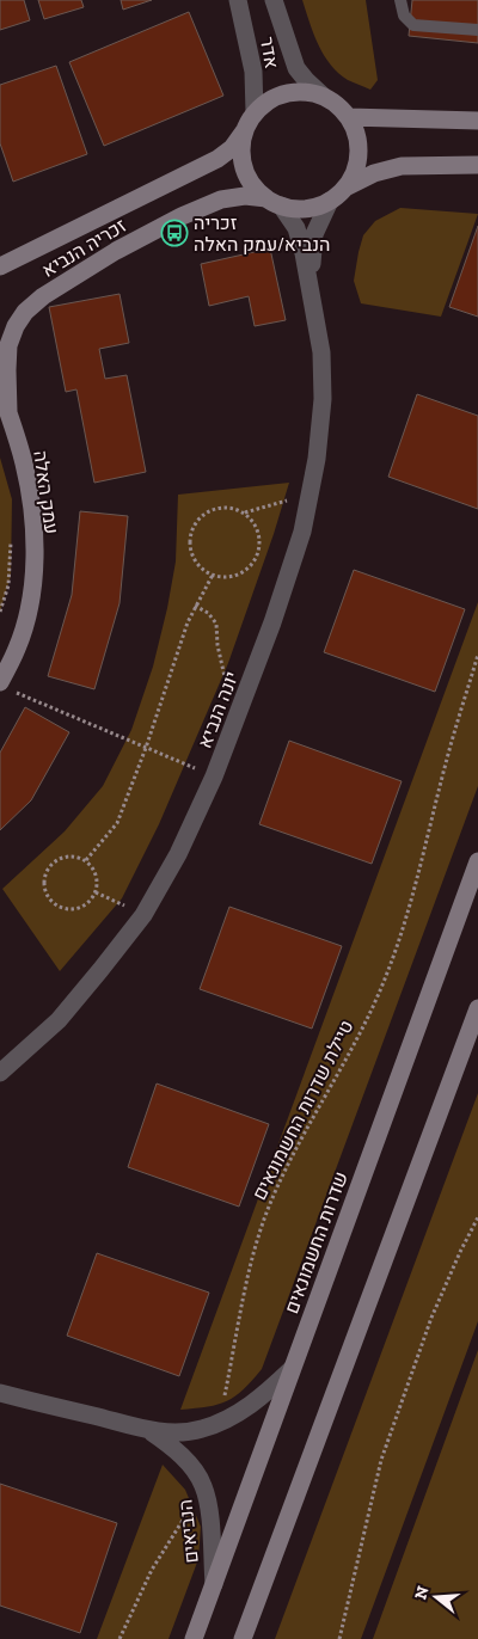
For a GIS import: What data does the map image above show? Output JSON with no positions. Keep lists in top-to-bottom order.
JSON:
{
  "streets": {
    "street": [
      "אדר",
      "זכריה הנביא",
      "עמק האלה",
      "יונה הנביא",
      "שדרות החשמונאים",
      "הנביאים"
    ],
    "path": ["טיילת שדרות החשמונאים"]
  },
  "crossings": [
    ["אדר", "זכריה הנביא"],
    ["אדר", "יונה הנביא"],
    ["זכריה הנביא", "עמק האלה"],
    ["זכריה הנביא", "יונה הנביא"],
    ["טיילת שדרות החשמונאים", "הנביאים"],
    ["שדרות החשמונאים", "הנביאים"]
  ],
  "places": {
    "bus stop": ["זכריה הנביא/עמק האלה"]
  },
  "north": "left"
}
